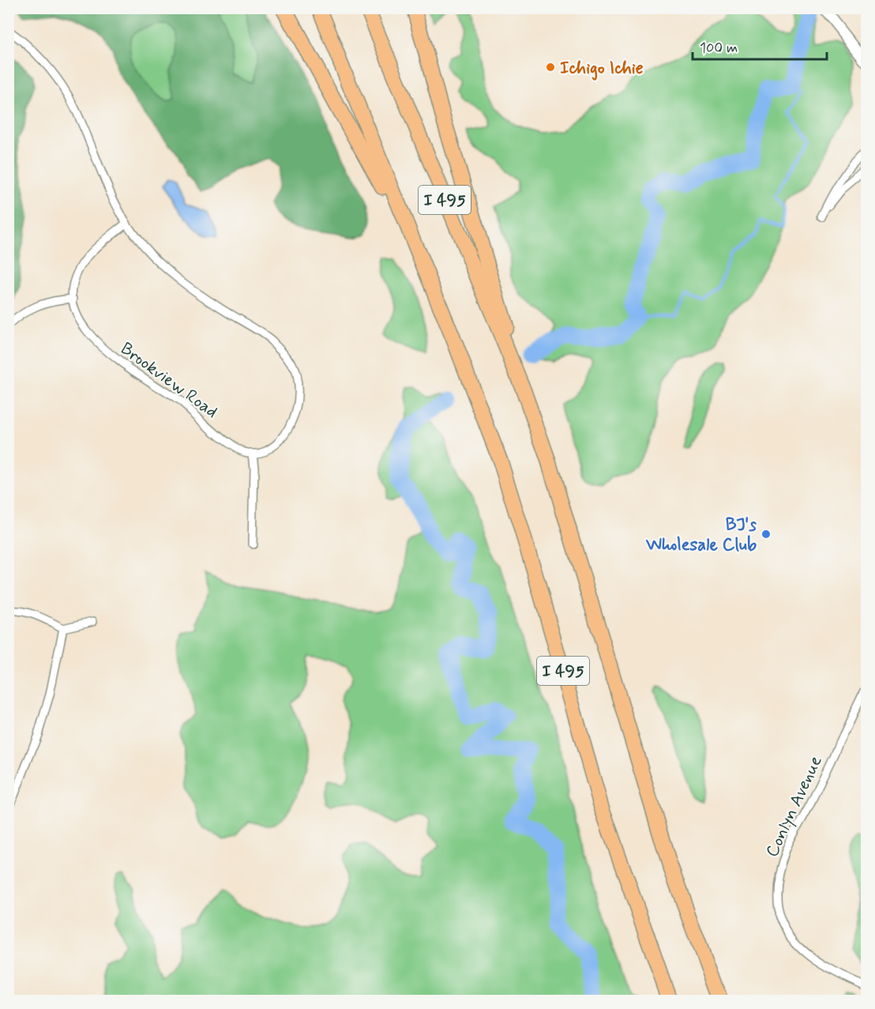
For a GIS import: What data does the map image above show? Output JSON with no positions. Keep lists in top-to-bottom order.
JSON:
{
  "streets": {
    "highway": ["I 495"],
    "street": ["Brookview Road", "Conlyn Avenue"]
  },
  "places": ["Ichigo Ichie", "BJ's Wholesale Club"],
  "scale_bar": "100 m"
}
